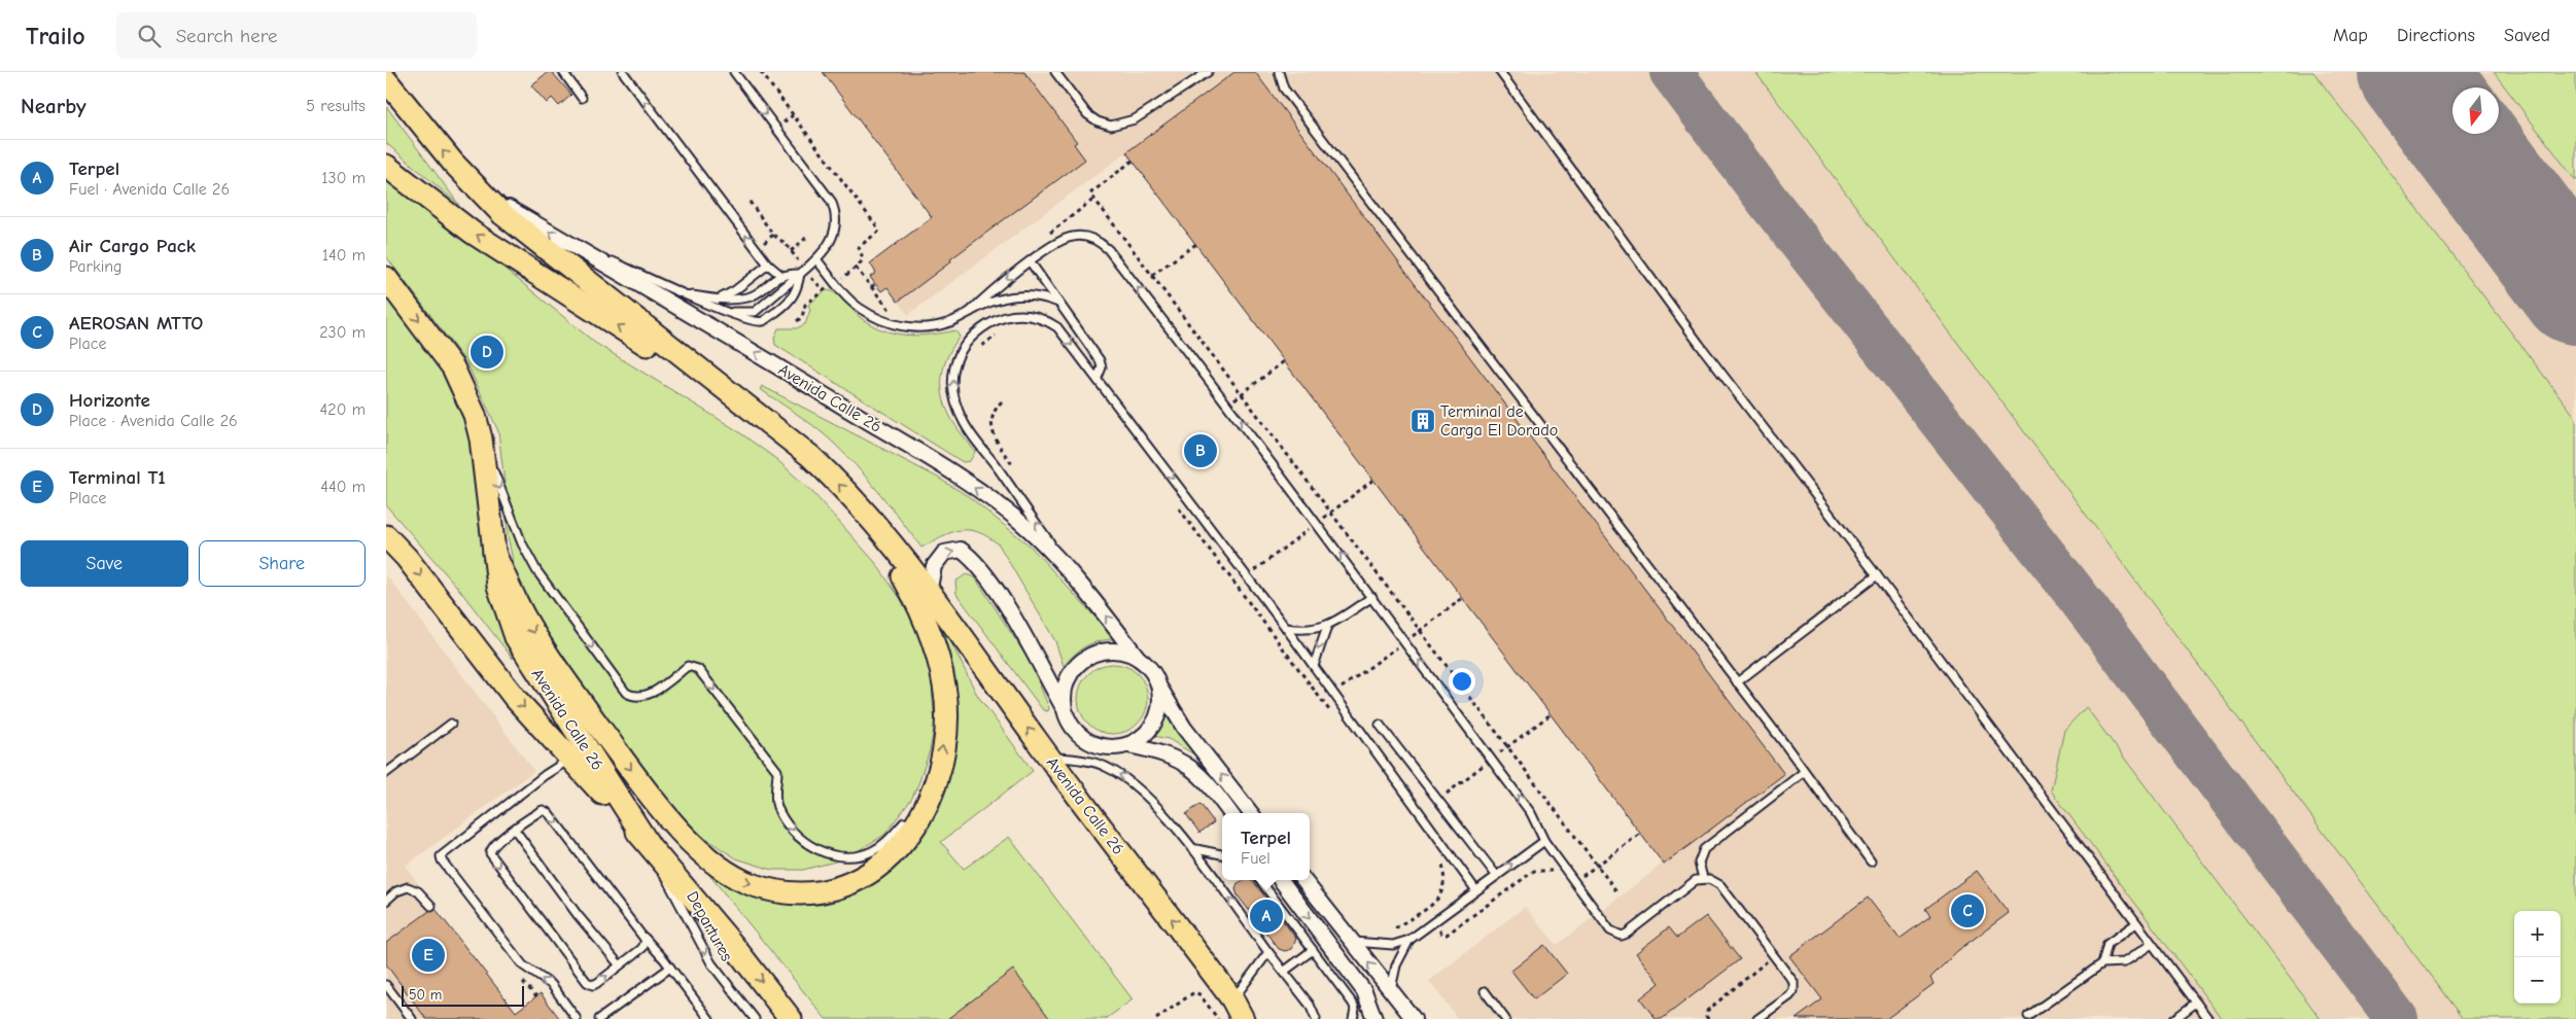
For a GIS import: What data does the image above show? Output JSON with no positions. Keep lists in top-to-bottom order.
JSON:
{
  "streets": {
    "main road": ["Avenida Calle 26"],
    "lane": ["Departures"]
  },
  "crossings": [
    ["Avenida Calle 26", "Departures"]
  ],
  "places": {
    "building": ["Terminal de Carga El Dorado"]
  },
  "scale_bar": "50 m",
  "north": "bottom",
  "page": {
    "header": "Trailo",
    "search": "Search here",
    "nav": ["Map", "Directions", "Saved"],
    "heading": ["Nearby", "5 results"],
    "list": [
      {
        "mark": "A",
        "name": "Terpel",
        "note": "Fuel · Avenida Calle 26",
        "value": "130 m"
      },
      {
        "mark": "B",
        "name": "Air Cargo Pack",
        "note": "Parking",
        "value": "140 m"
      },
      {
        "mark": "C",
        "name": "AEROSAN MTTO",
        "note": "Place",
        "value": "230 m"
      },
      {
        "mark": "D",
        "name": "Horizonte",
        "note": "Place · Avenida Calle 26",
        "value": "420 m"
      },
      {
        "mark": "E",
        "name": "Terminal T1",
        "note": "Place",
        "value": "440 m"
      }
    ],
    "pins": [
      "D",
      "B",
      "C",
      "A",
      "E"
    ],
    "buttons": ["Save", "Share"],
    "popup": ["Terpel", "Fuel"],
    "map_buttons": ["+", "−"],
    "scale": "50 m"
  }
}
